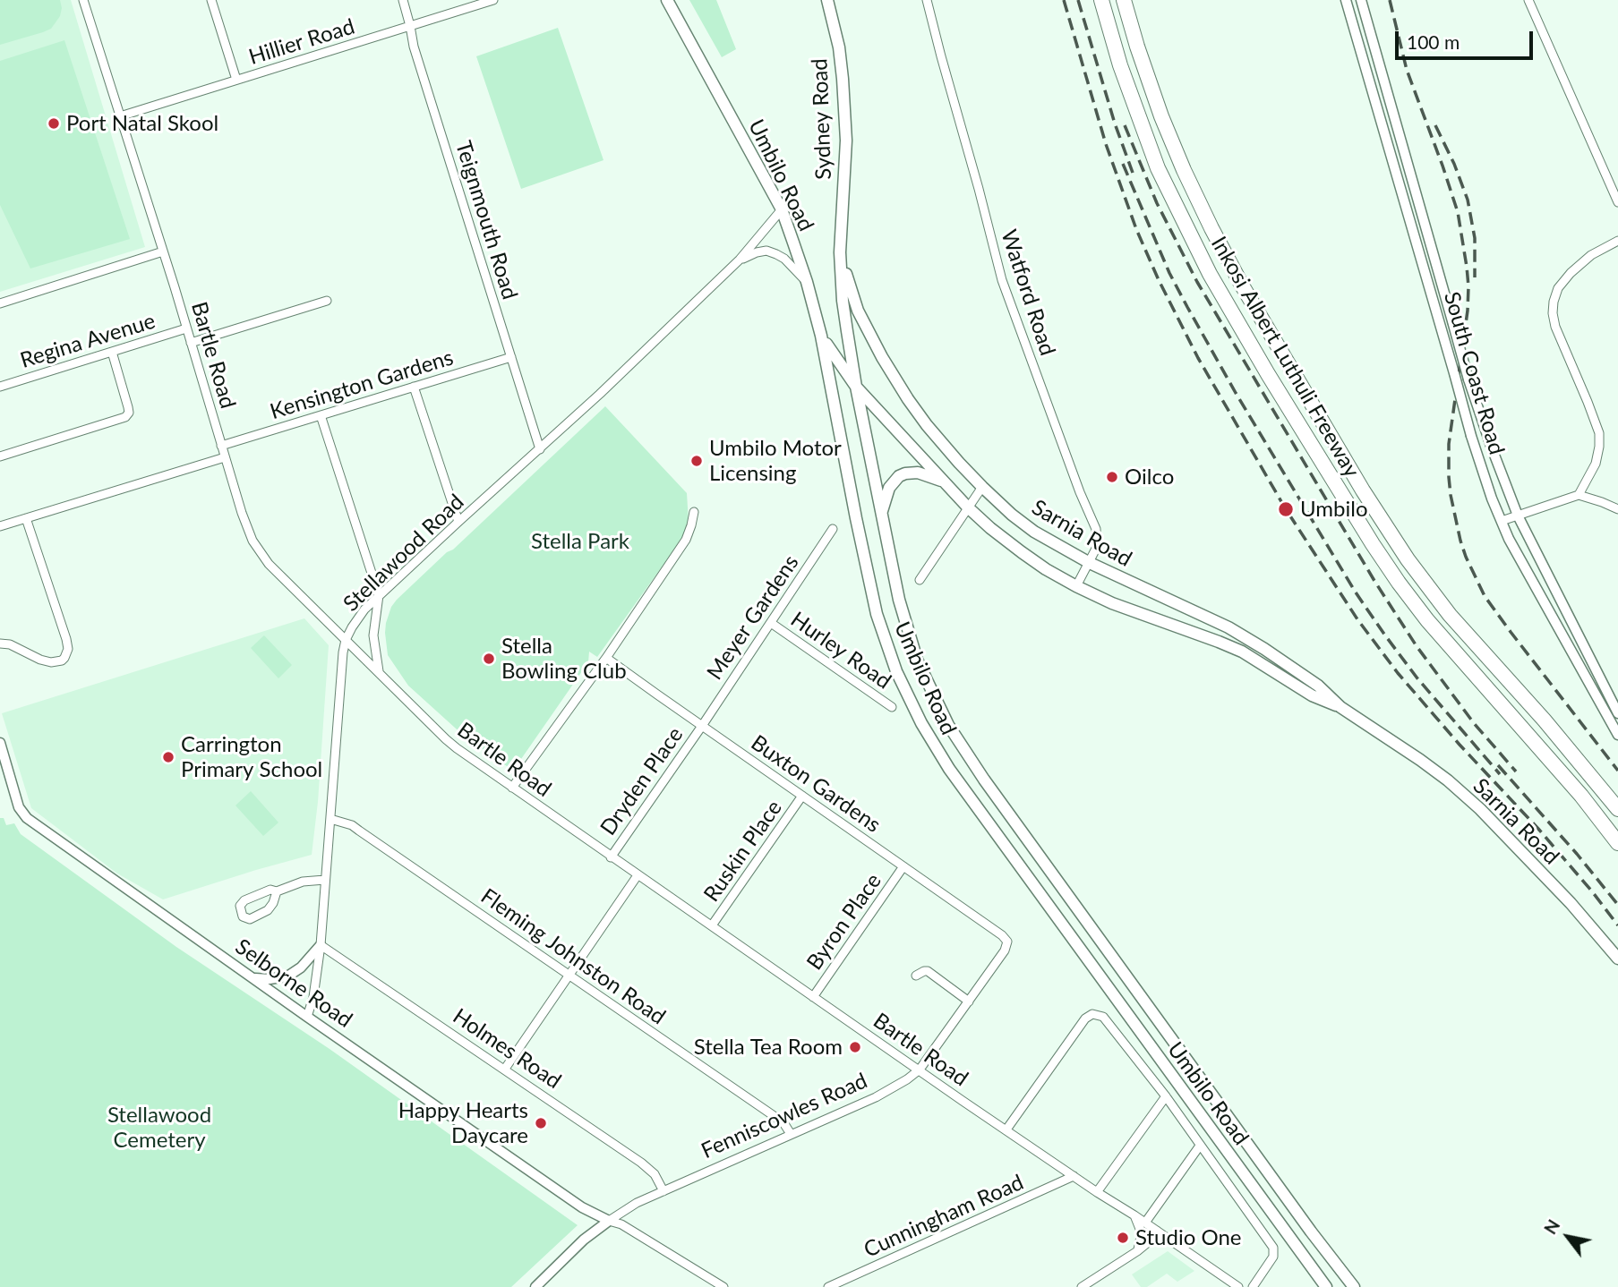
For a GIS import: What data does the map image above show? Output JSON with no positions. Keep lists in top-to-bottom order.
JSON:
{
  "streets": {
    "highway": ["Inkosi Albert Luthuli Freeway"],
    "main road": ["Sydney Road", "Umbilo Road", "Sarnia Road"],
    "street": [
      "Hillier Road",
      "Teignmouth Road",
      "Watford Road",
      "Regina Avenue",
      "Bartle Road",
      "South Coast Road",
      "Kensington Gardens",
      "Stellawood Road",
      "Meyer Gardens",
      "Hurley Road",
      "Dryden Place",
      "Buxton Gardens",
      "Ruskin Place",
      "Byron Place",
      "Fleming Johnston Road",
      "Selborne Road",
      "Holmes Road",
      "Fenniscowles Road",
      "Cunningham Road"
    ]
  },
  "crossings": [
    ["Hillier Road", "Teignmouth Road"],
    ["Hillier Road", "Bartle Road"],
    ["Sydney Road", "Umbilo Road"],
    ["Sydney Road", "Sarnia Road"],
    ["Umbilo Road", "Sarnia Road"],
    ["Umbilo Road", "Stellawood Road"],
    ["Teignmouth Road", "Kensington Gardens"],
    ["Teignmouth Road", "Stellawood Road"],
    ["Watford Road", "Sarnia Road"],
    ["Regina Avenue", "Bartle Road"],
    ["Bartle Road", "Kensington Gardens"],
    ["Bartle Road", "Stellawood Road"],
    ["Bartle Road", "Dryden Place"],
    ["Bartle Road", "Ruskin Place"],
    ["Bartle Road", "Byron Place"],
    ["Bartle Road", "Fenniscowles Road"],
    ["Bartle Road", "Cunningham Road"],
    ["Stellawood Road", "Fleming Johnston Road"],
    ["Stellawood Road", "Selborne Road"],
    ["Stellawood Road", "Holmes Road"],
    ["Meyer Gardens", "Hurley Road"],
    ["Meyer Gardens", "Dryden Place"],
    ["Meyer Gardens", "Buxton Gardens"],
    ["Dryden Place", "Buxton Gardens"],
    ["Buxton Gardens", "Ruskin Place"],
    ["Buxton Gardens", "Byron Place"],
    ["Buxton Gardens", "Fenniscowles Road"],
    ["Fleming Johnston Road", "Fenniscowles Road"],
    ["Selborne Road", "Fenniscowles Road"],
    ["Holmes Road", "Fenniscowles Road"]
  ],
  "parks": ["Stella Park", "Stellawood Cemetery"],
  "places": [
    "Port Natal Skool",
    "Umbilo Motor Licensing",
    "Oilco",
    "Umbilo",
    "Stella Bowling Club",
    "Carrington Primary School",
    "Stella Tea Room",
    "Happy Hearts Daycare",
    "Studio One"
  ],
  "scale_bar": "100 m",
  "north": "top left"
}
